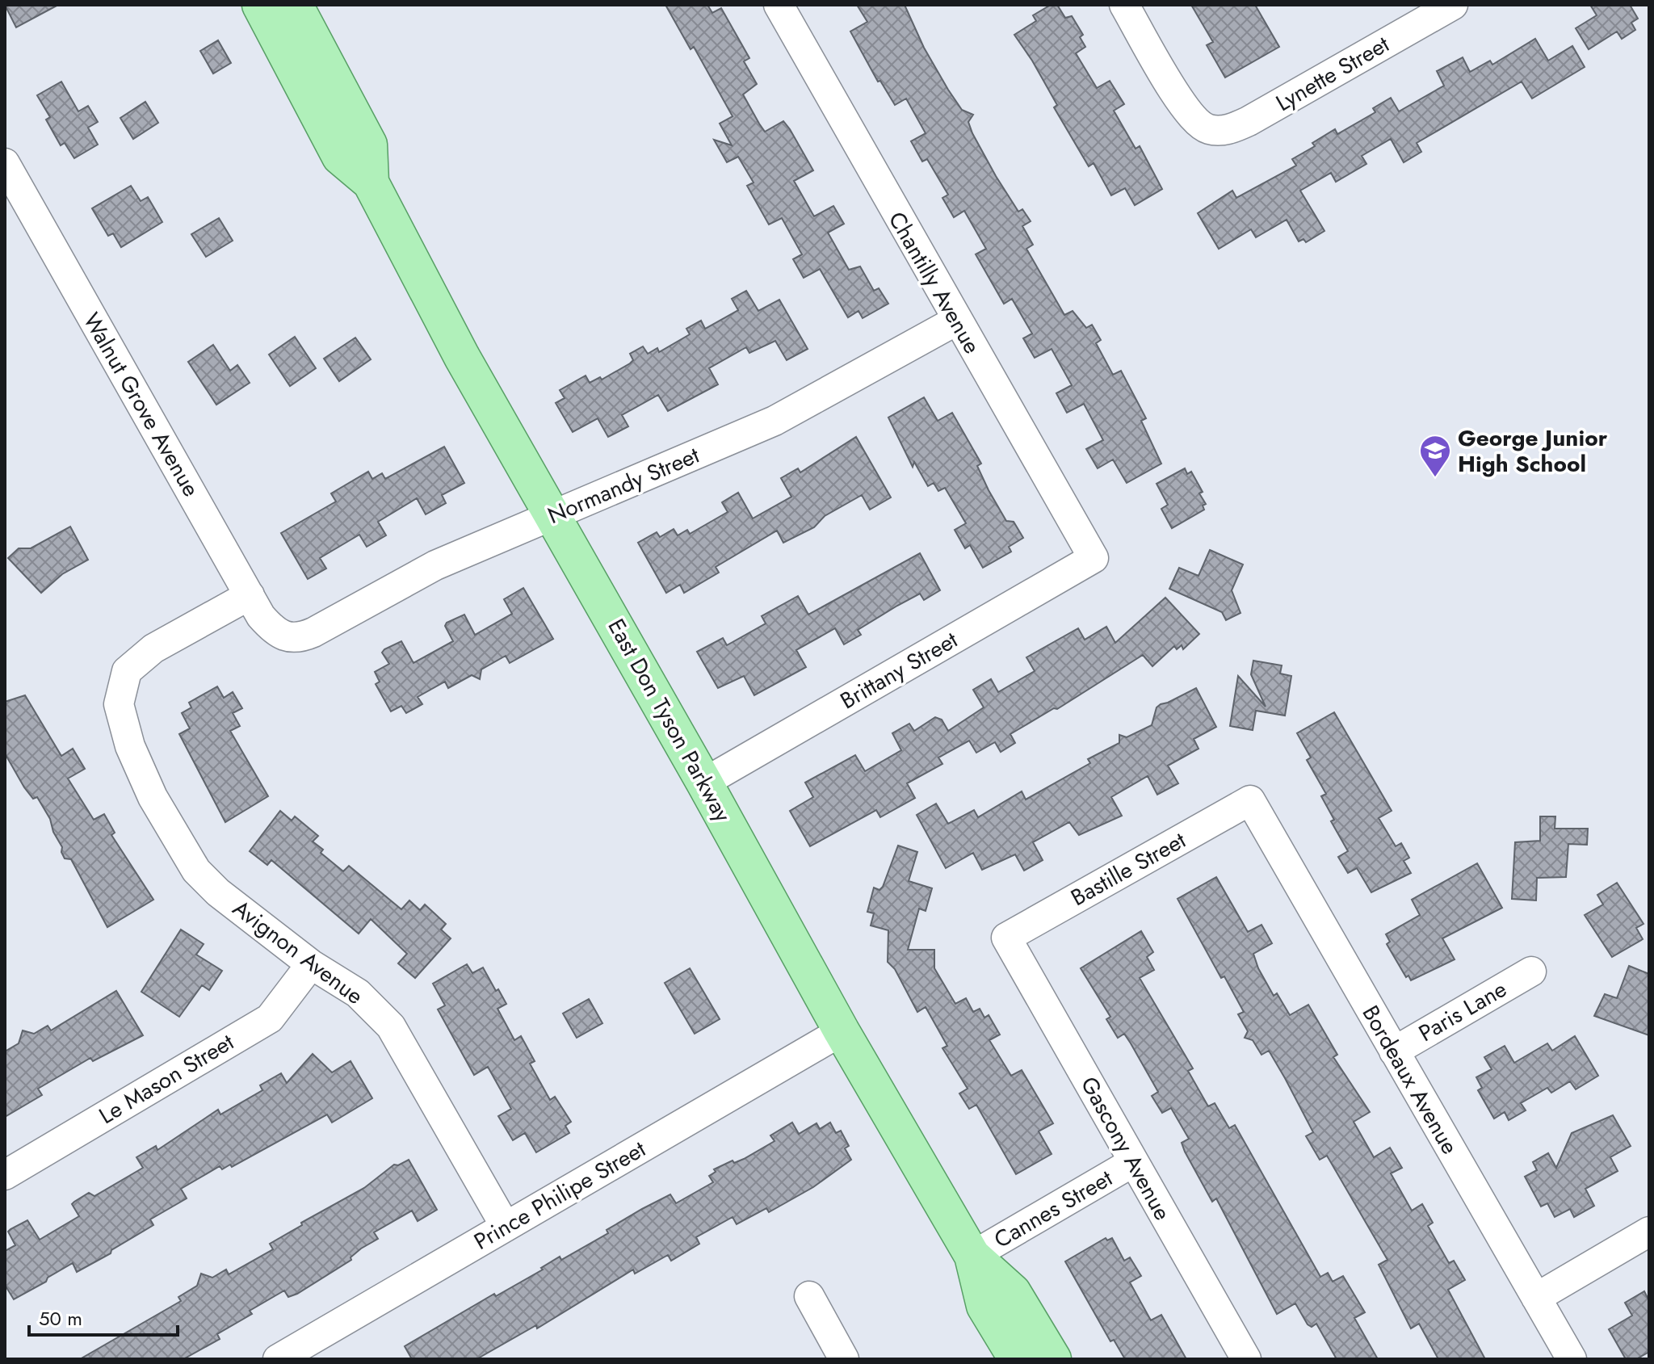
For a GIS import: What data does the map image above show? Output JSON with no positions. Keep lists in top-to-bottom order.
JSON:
{
  "streets": {
    "main road": ["East Don Tyson Parkway"],
    "street": [
      "Lynette Street",
      "Chantilly Avenue",
      "Walnut Grove Avenue",
      "Normandy Street",
      "Brittany Street",
      "Bastille Street",
      "Avignon Avenue",
      "Paris Lane",
      "Le Mason Street",
      "Bordeaux Avenue",
      "Gascony Avenue",
      "Prince Philipe Street",
      "Cannes Street"
    ]
  },
  "crossings": [
    ["Chantilly Avenue", "Normandy Street"],
    ["Chantilly Avenue", "Brittany Street"],
    ["Walnut Grove Avenue", "Normandy Street"],
    ["Walnut Grove Avenue", "Avignon Avenue"],
    ["Normandy Street", "East Don Tyson Parkway"],
    ["Brittany Street", "East Don Tyson Parkway"],
    ["East Don Tyson Parkway", "Prince Philipe Street"],
    ["East Don Tyson Parkway", "Cannes Street"],
    ["Bastille Street", "Bordeaux Avenue"],
    ["Bastille Street", "Gascony Avenue"],
    ["Avignon Avenue", "Le Mason Street"],
    ["Avignon Avenue", "Prince Philipe Street"],
    ["Paris Lane", "Bordeaux Avenue"],
    ["Gascony Avenue", "Cannes Street"]
  ],
  "places": {
    "school or university": ["George Junior High School"]
  },
  "scale_bar": "50 m"
}
